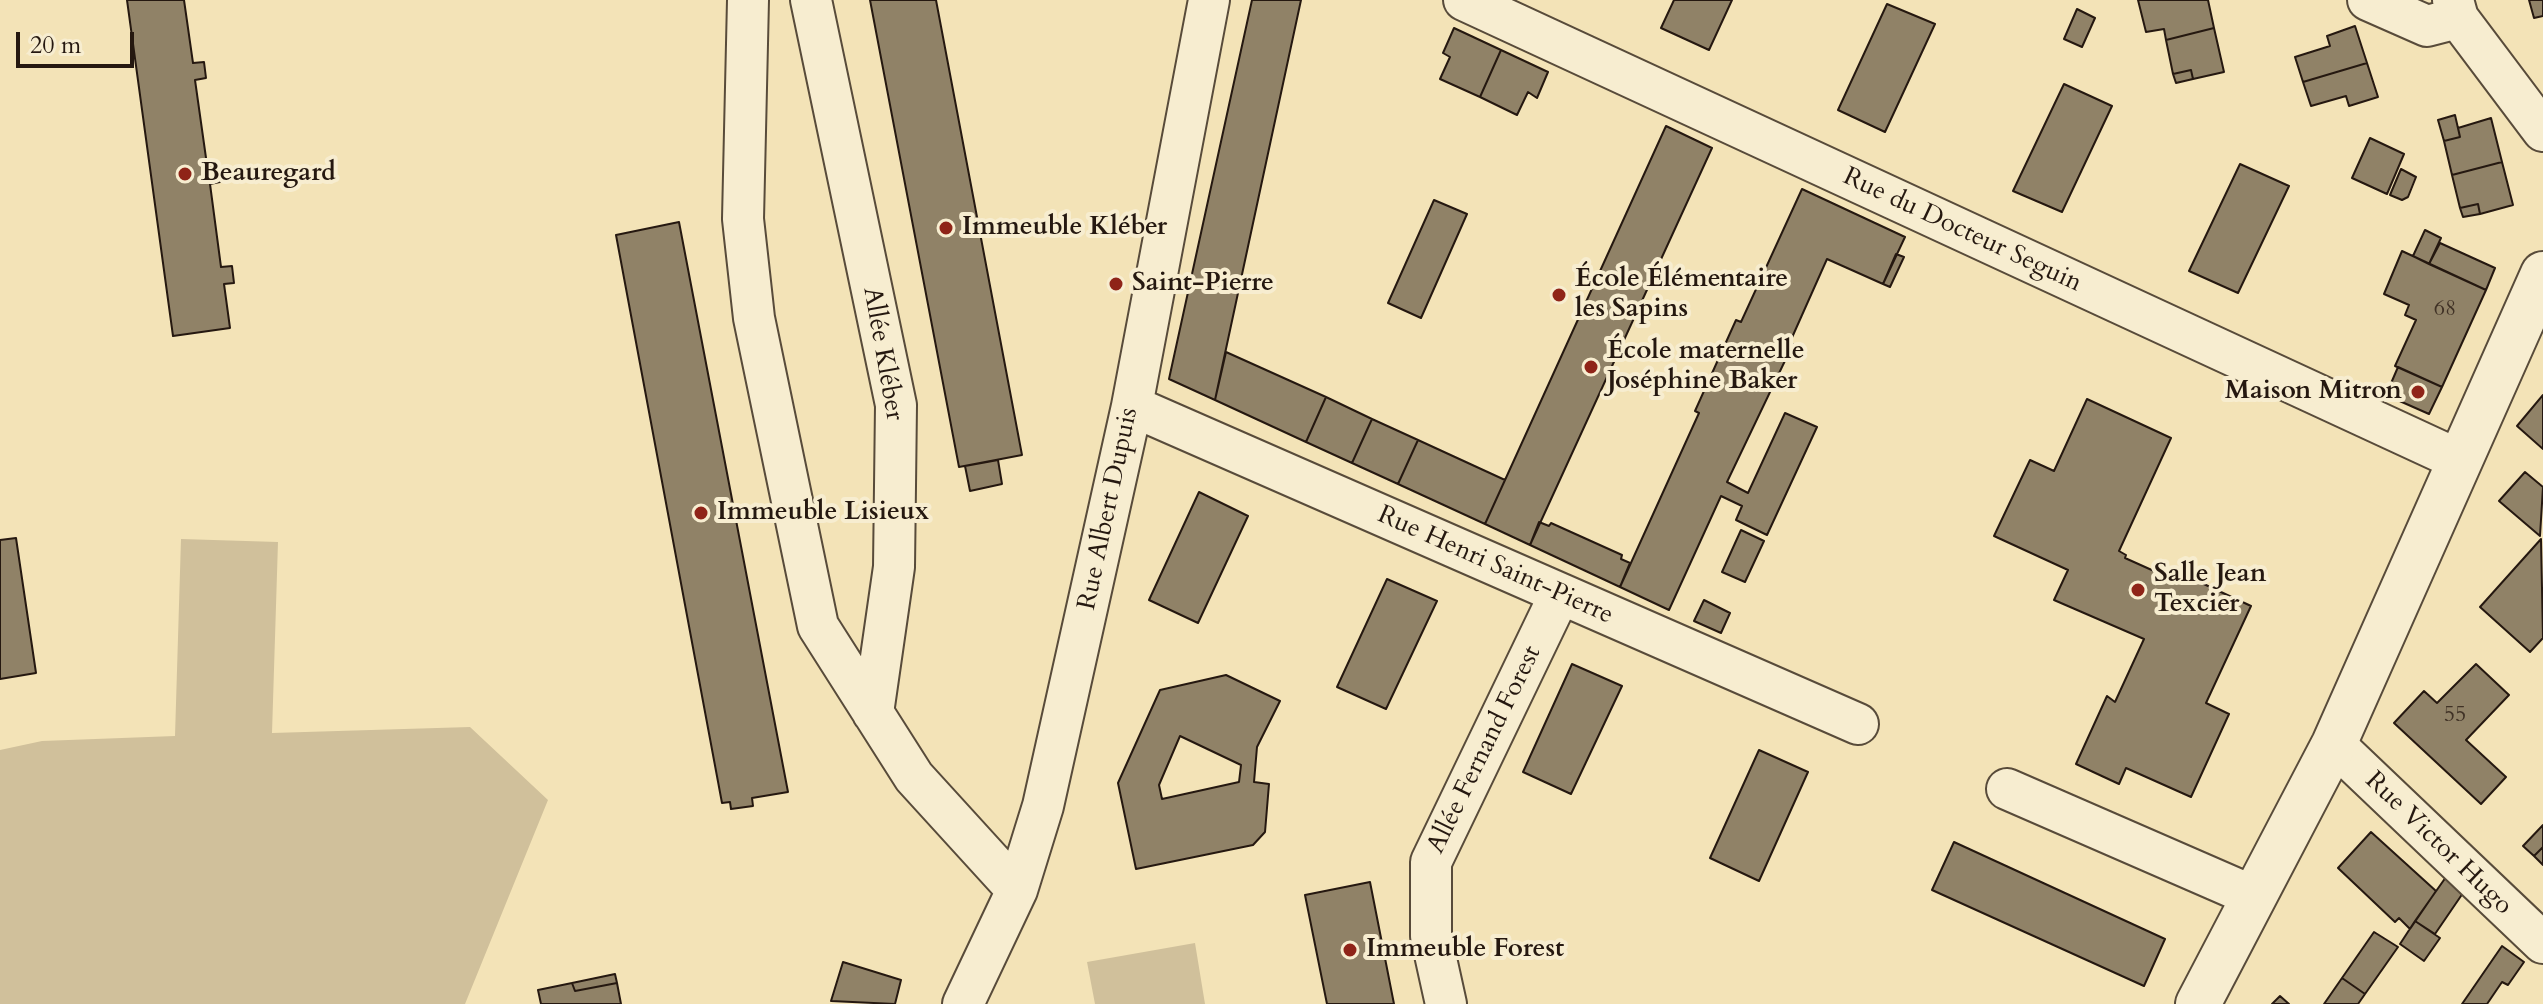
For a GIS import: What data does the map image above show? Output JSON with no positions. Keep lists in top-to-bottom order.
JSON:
{
  "streets": {
    "street": [
      "Rue du Docteur Seguin",
      "Allée Kléber",
      "Rue Albert Dupuis",
      "Rue Henri Saint-Pierre",
      "Allée Fernand Forest",
      "Rue Victor Hugo"
    ]
  },
  "crossings": [
    ["Rue Albert Dupuis", "Rue Henri Saint-Pierre"],
    ["Rue Henri Saint-Pierre", "Allée Fernand Forest"]
  ],
  "places": [
    "Beauregard",
    "Immeuble Kléber",
    "Saint-Pierre",
    "École Élémentaire les Sapins",
    "École maternelle Joséphine Baker",
    "Maison Mitron",
    "Immeuble Lisieux",
    "Salle Jean Texcier",
    "Immeuble Forest"
  ],
  "house_numbers": ["68", "55"],
  "scale_bar": "20 m"
}
